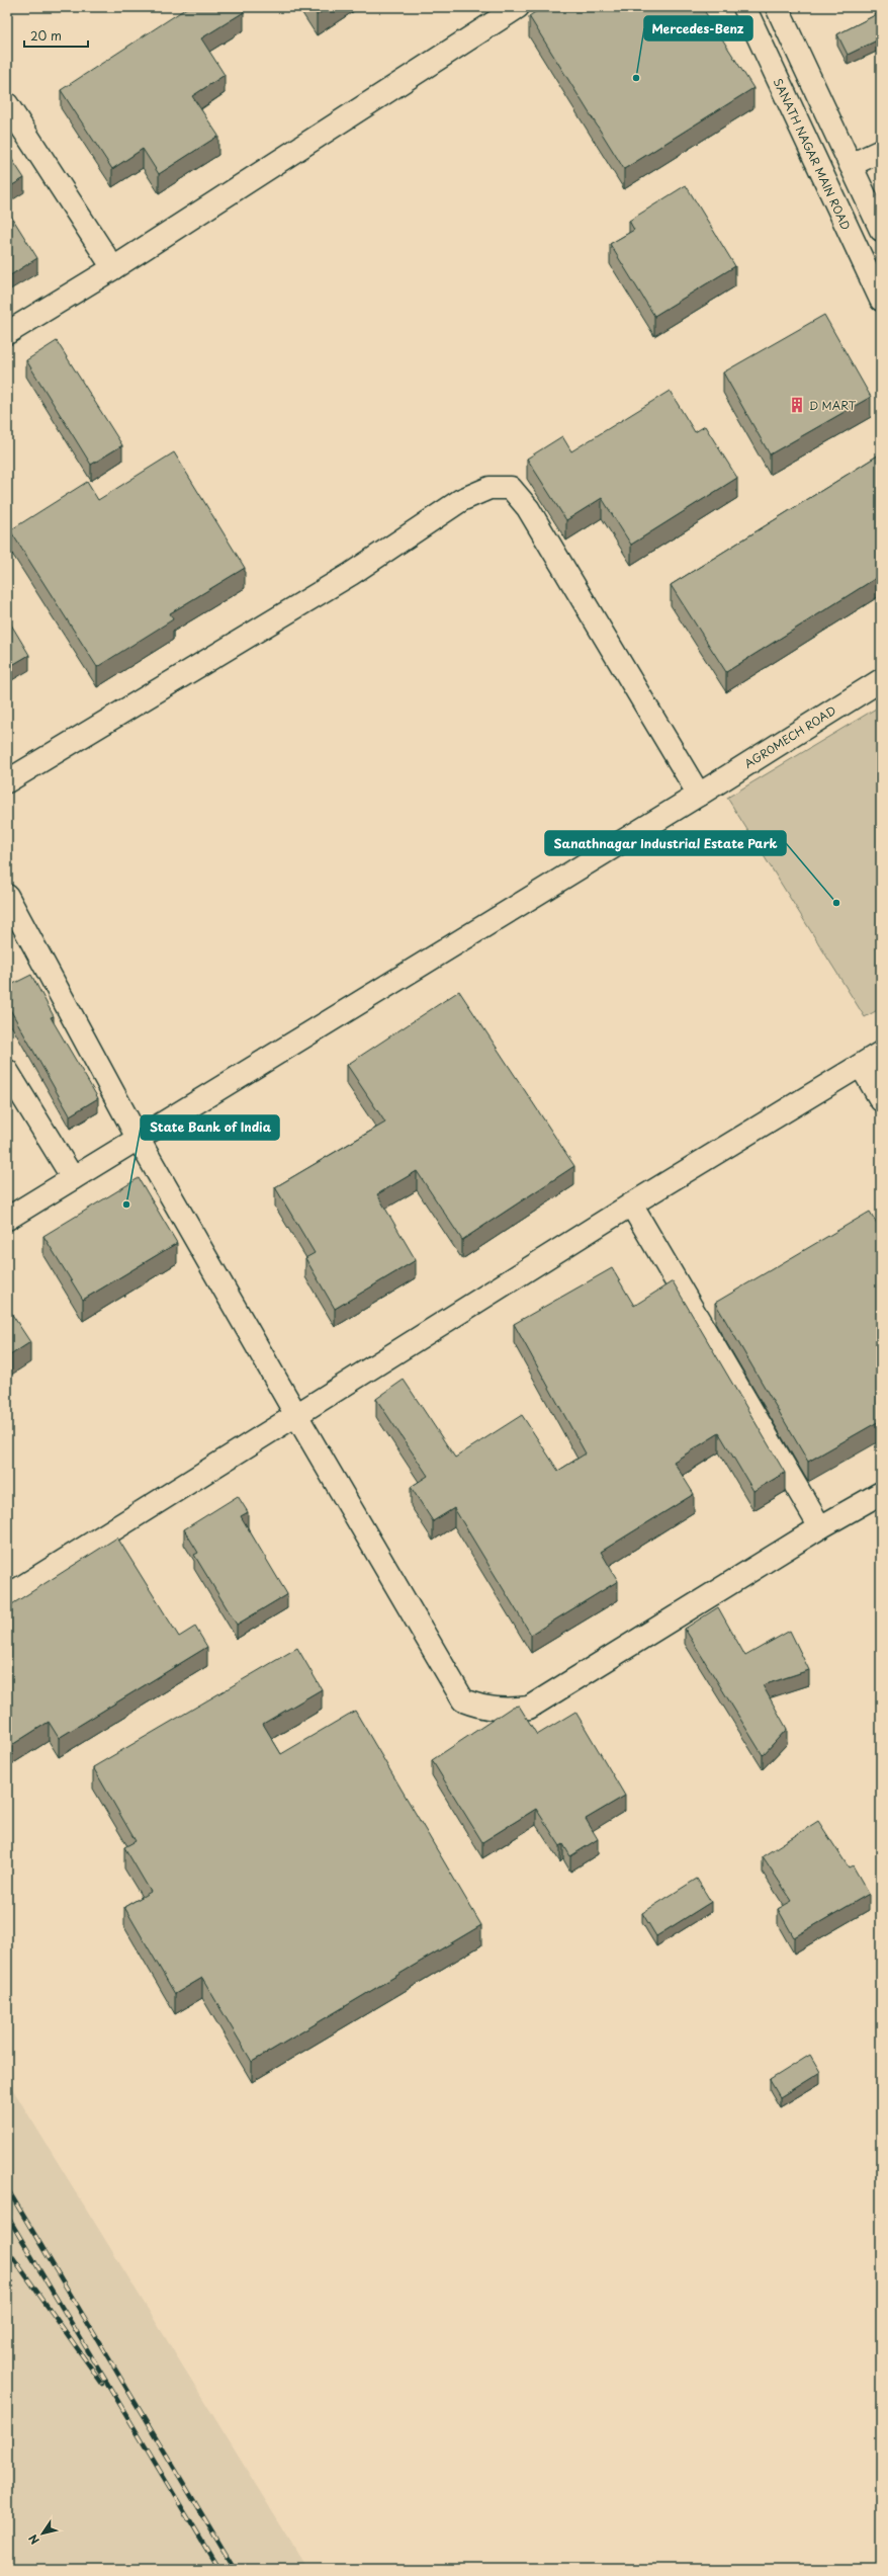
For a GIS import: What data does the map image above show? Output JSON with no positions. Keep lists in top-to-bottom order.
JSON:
{
  "streets": {
    "street": ["SANATH NAGAR MAIN ROAD", "AGROMECH ROAD"]
  },
  "places": {
    "other": ["Mercedes-Benz", "Sanathnagar Industrial Estate Park", "State Bank of India"],
    "building": ["D MART"]
  },
  "scale_bar": "20 m",
  "north": "bottom left"
}
